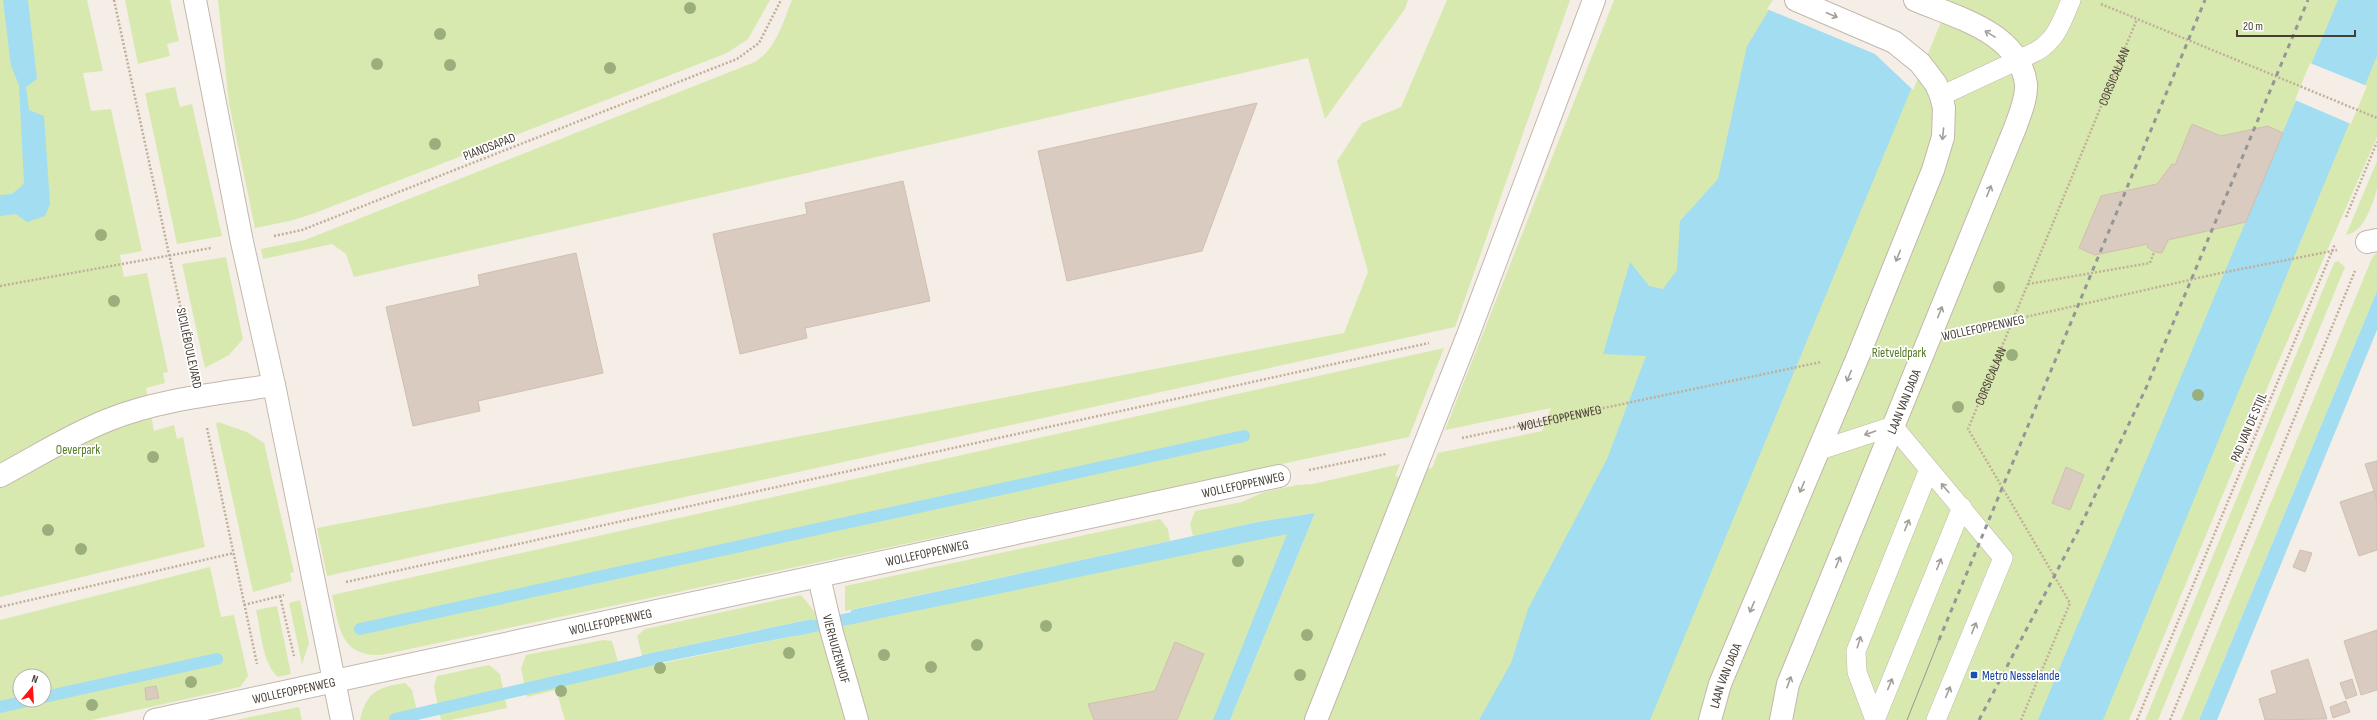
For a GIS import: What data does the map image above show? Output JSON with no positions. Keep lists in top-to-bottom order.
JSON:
{
  "streets": {
    "street": ["WOLLEFOPPENWEG", "LAAN VAN DADA", "VIERHUIZENHOF"],
    "path": [
      "CORSICALAAN",
      "PIANOSAPAD",
      "SICILIËBOULEVARD",
      "PAD VAN DE STIJL"
    ]
  },
  "crossings": [
    ["CORSICALAAN", "WOLLEFOPPENWEG"],
    ["PIANOSAPAD", "SICILIËBOULEVARD"],
    ["WOLLEFOPPENWEG", "SICILIËBOULEVARD"],
    ["WOLLEFOPPENWEG", "LAAN VAN DADA"],
    ["WOLLEFOPPENWEG", "PAD VAN DE STIJL"],
    ["WOLLEFOPPENWEG", "VIERHUIZENHOF"]
  ],
  "parks": ["Rietveldpark", "Oeverpark"],
  "places": {
    "transit": ["Metro Nesselande"]
  },
  "scale_bar": "20 m",
  "north": "top"
}
